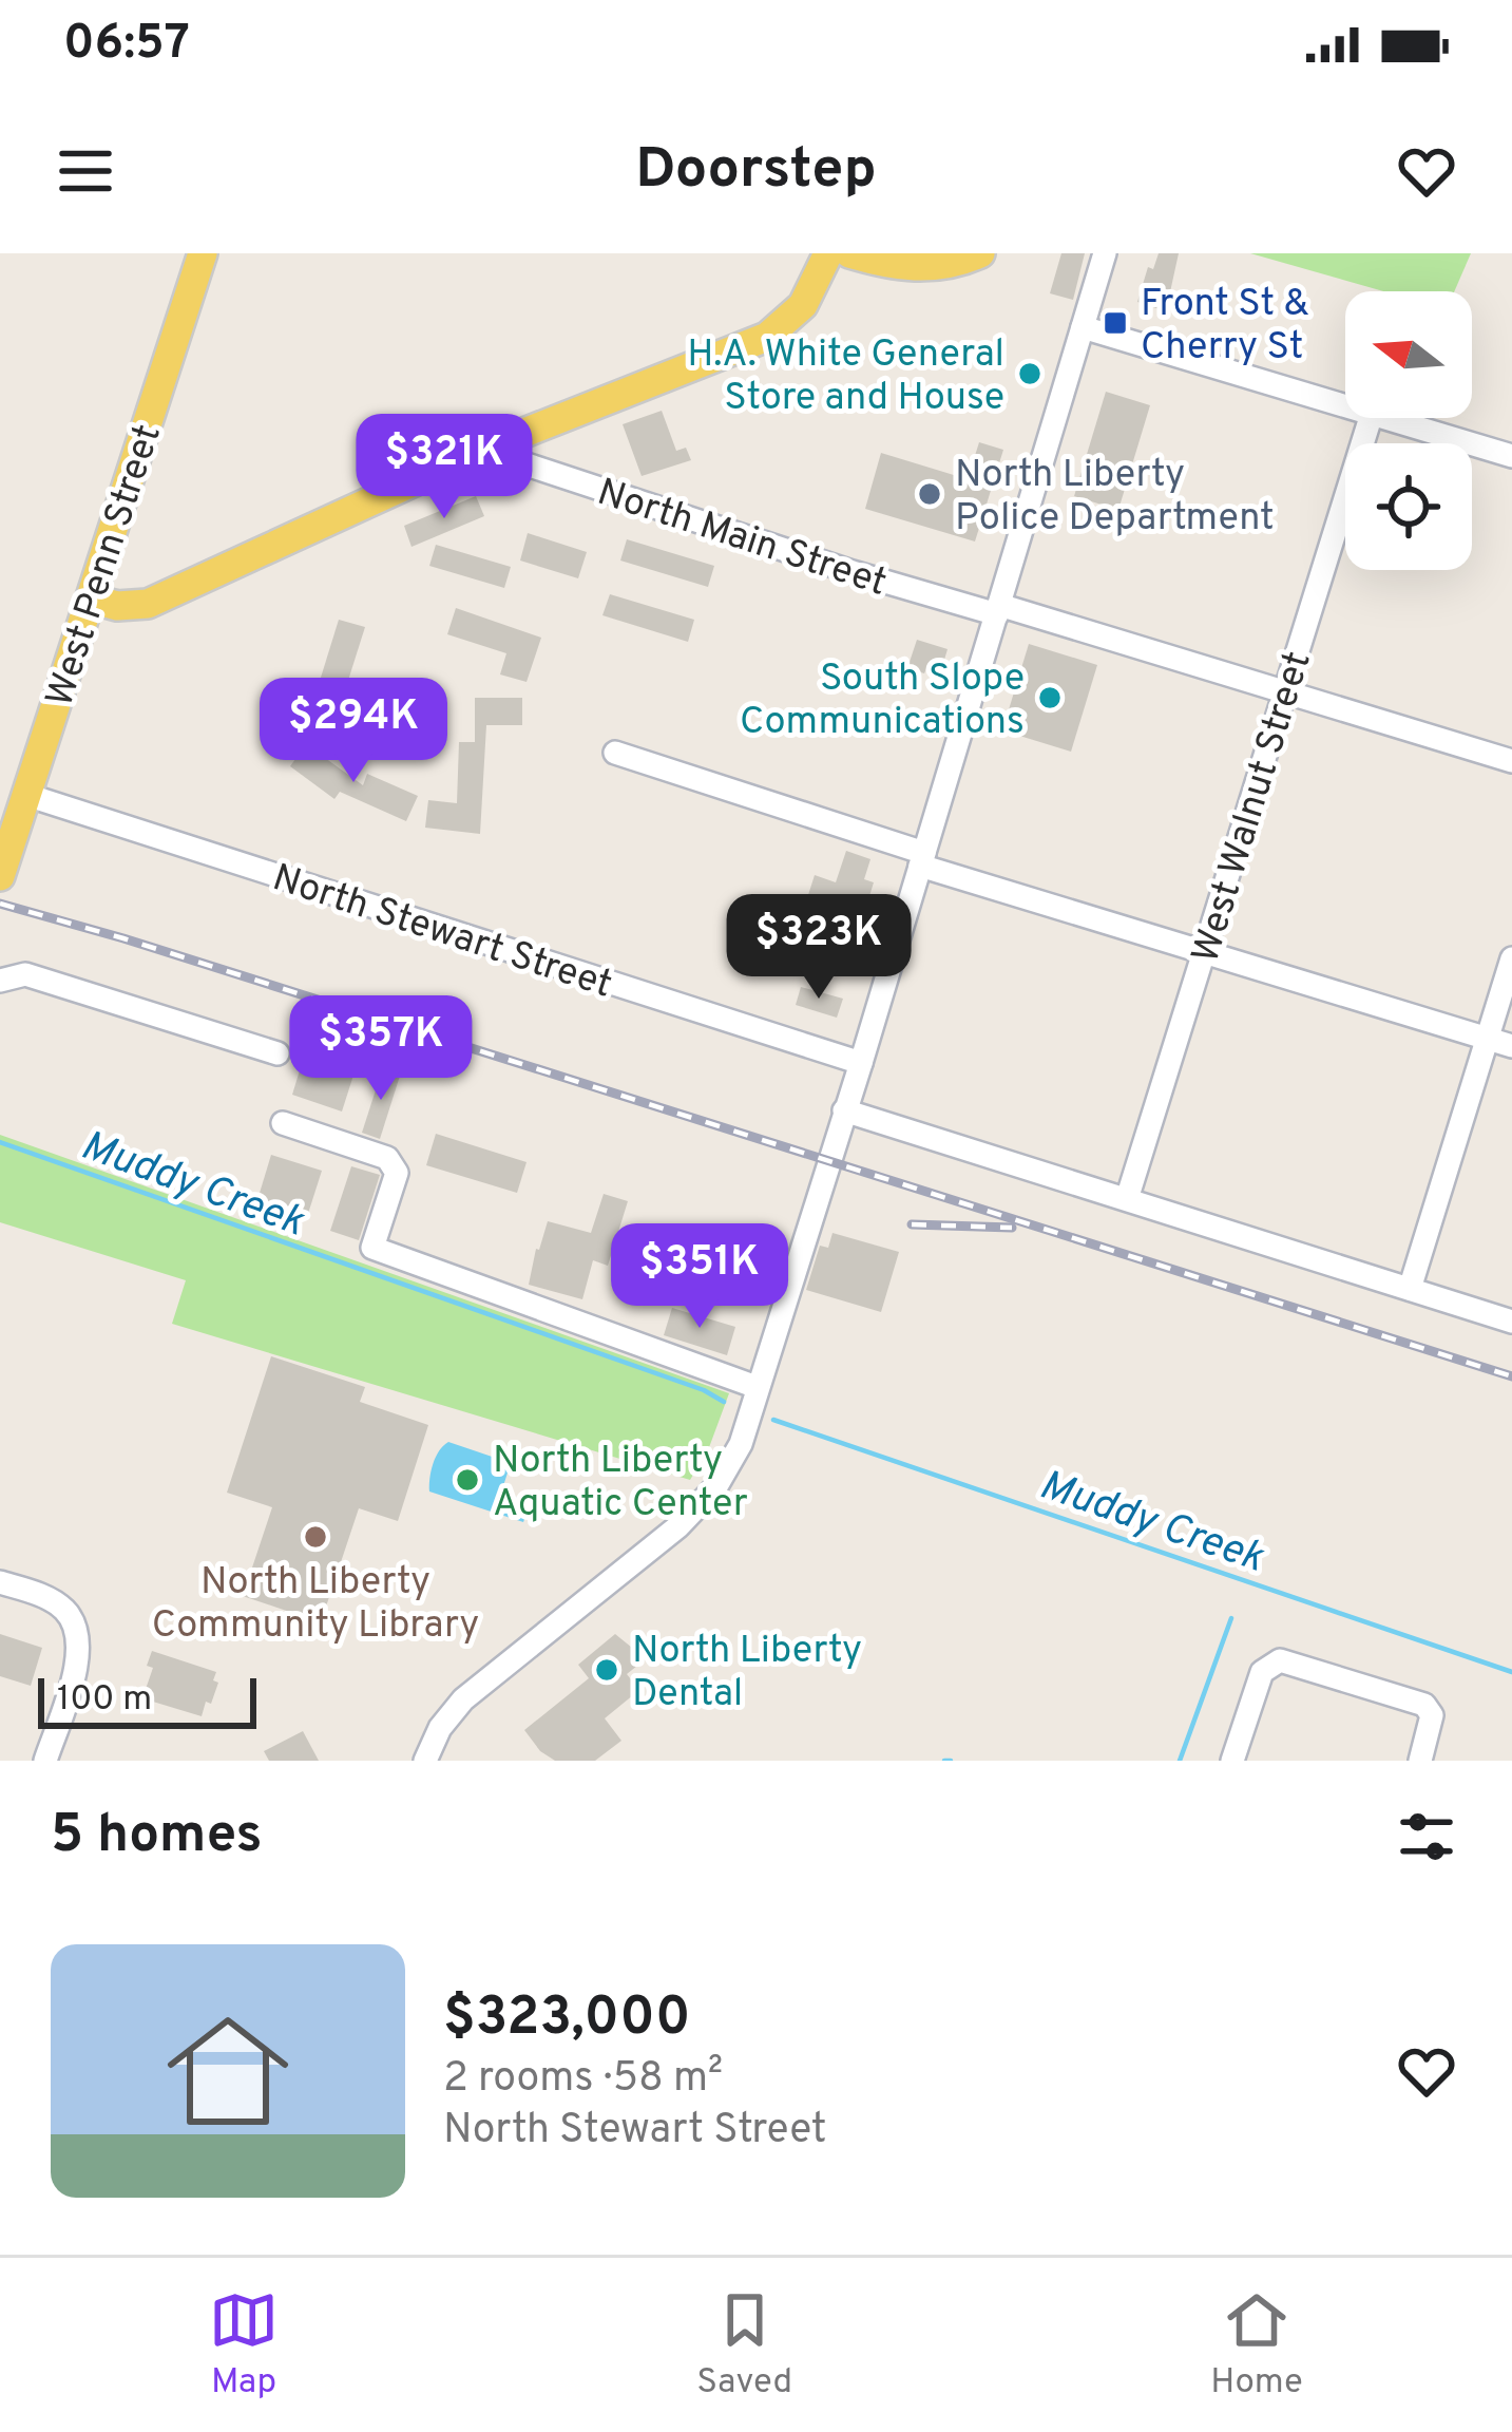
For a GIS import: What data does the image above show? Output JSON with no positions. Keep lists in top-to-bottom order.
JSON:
{
  "streets": {
    "main road": ["West Penn Street"],
    "street": ["North Main Street", "West Walnut Street", "North Stewart Street"]
  },
  "crossings": [
    ["North Main Street", "West Walnut Street"],
    ["West Penn Street", "North Stewart Street"]
  ],
  "water": ["Muddy Creek"],
  "places": {
    "transit": ["Front St & Cherry St"],
    "other": [
      "H.A. White General Store and House",
      "North Liberty Police Department",
      "South Slope Communications",
      "North Liberty Aquatic Center",
      "North Liberty Community Library",
      "North Liberty Dental"
    ]
  },
  "scale_bar": "100 m",
  "north": "left",
  "page": {
    "status": "06:57",
    "header": "Doorstep",
    "price": [
      "$321K",
      "$294K",
      "$323K",
      "$357K",
      "$351K"
    ],
    "scale": "100 m",
    "heading": "5 homes",
    "list": [
      {
        "name": "$323,000",
        "note": "2 rooms · 58 m² · North Stewart Street"
      }
    ],
    "tabs": ["Map", "Saved", "Home"]
  }
}
